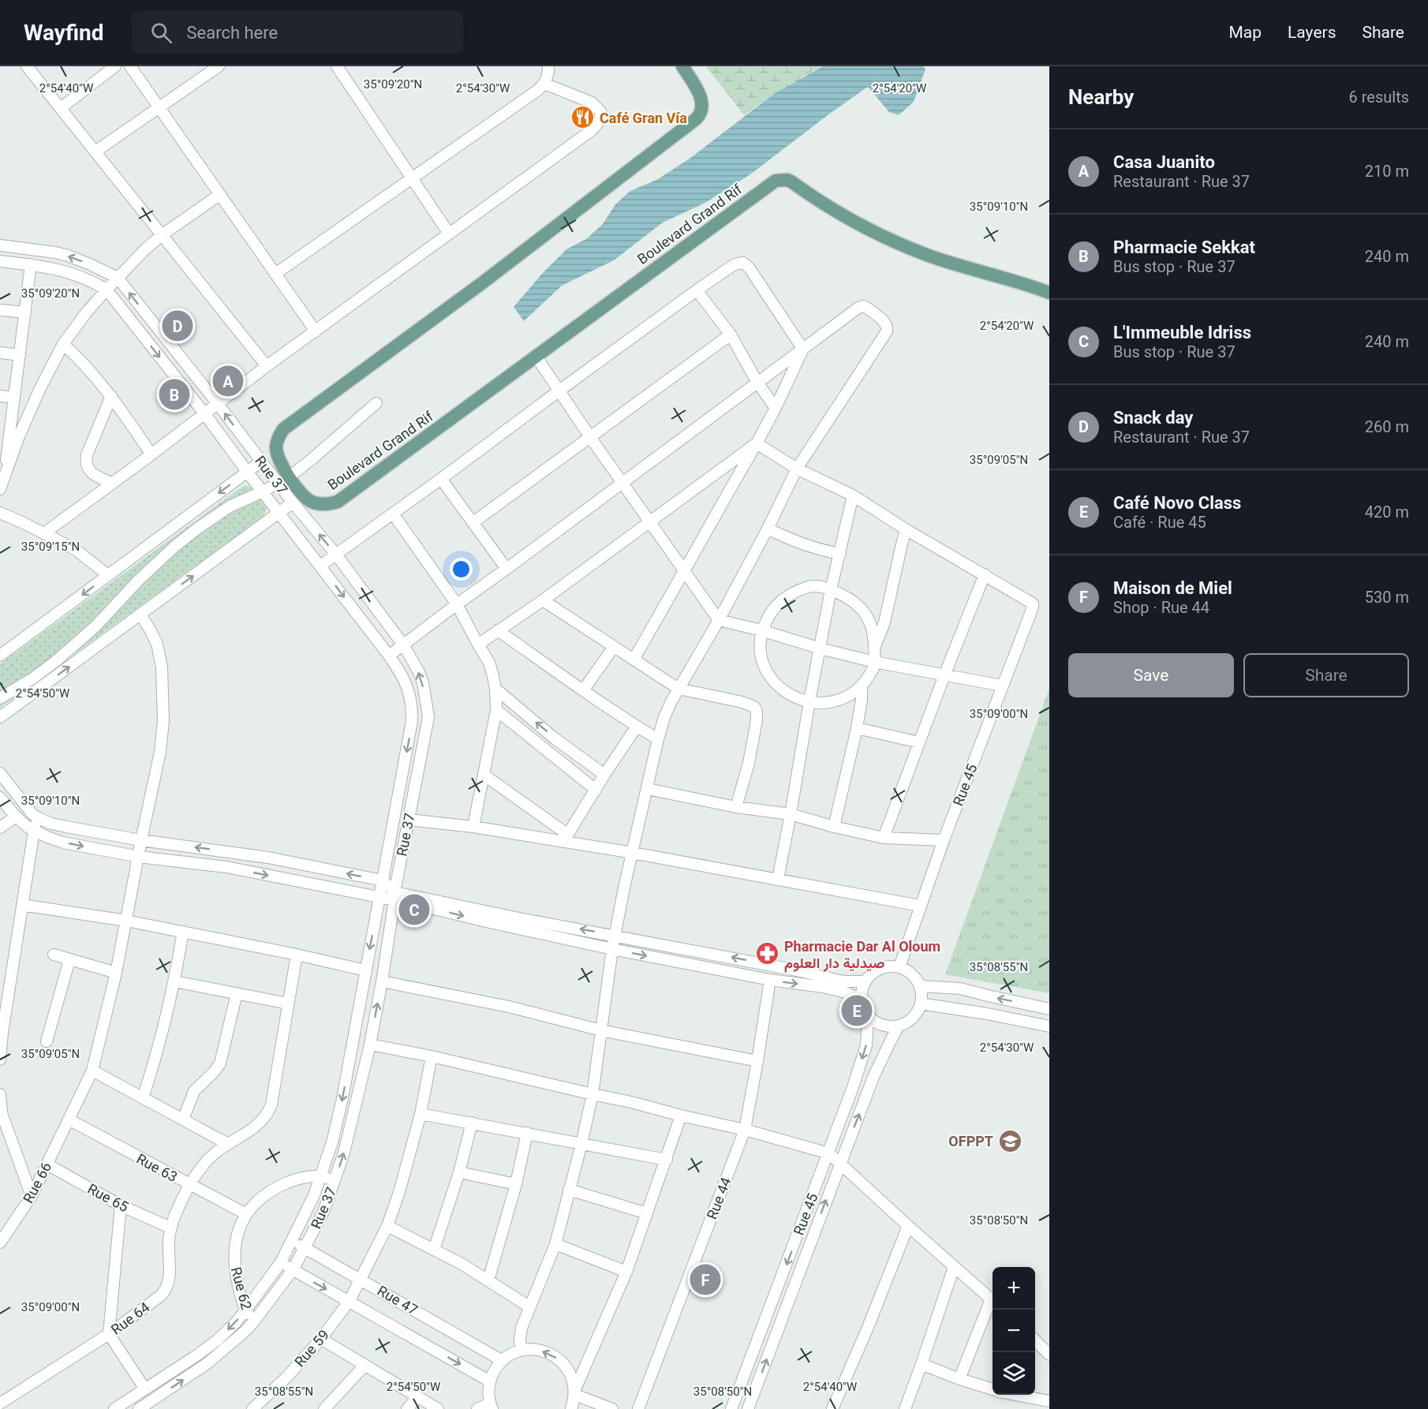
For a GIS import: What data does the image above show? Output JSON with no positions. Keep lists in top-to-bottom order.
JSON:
{
  "streets": {
    "main road": ["Boulevard Grand Rif"],
    "street": [
      "Rue 37",
      "Rue 45",
      "Rue 63",
      "Rue 66",
      "Rue 65",
      "Rue 44",
      "Rue 62",
      "Rue 47",
      "Rue 64",
      "Rue 59"
    ]
  },
  "crossings": [
    ["Rue 37", "Rue 62"],
    ["Rue 37", "Rue 47"],
    ["Rue 63", "Rue 66"],
    ["Rue 63", "Rue 62"],
    ["Rue 63", "Rue 64"],
    ["Rue 66", "Rue 65"],
    ["Rue 65", "Rue 64"],
    ["Rue 47", "Rue 59"]
  ],
  "places": {
    "restaurant": ["Café Gran Vía"],
    "pharmacy": ["Pharmacie Dar Al Oloum صيدلية دار العلوم"],
    "school or university": ["OFPPT"]
  },
  "page": {
    "header": "Wayfind",
    "search": "Search here",
    "nav": ["Map", "Layers", "Share"],
    "heading": ["Nearby", "6 results"],
    "list": [
      {
        "mark": "A",
        "name": "Casa Juanito",
        "note": "Restaurant · Rue 37",
        "value": "210 m"
      },
      {
        "mark": "B",
        "name": "Pharmacie Sekkat",
        "note": "Bus stop · Rue 37",
        "value": "240 m"
      },
      {
        "mark": "C",
        "name": "L'Immeuble Idriss",
        "note": "Bus stop · Rue 37",
        "value": "240 m"
      },
      {
        "mark": "D",
        "name": "Snack day",
        "note": "Restaurant · Rue 37",
        "value": "260 m"
      },
      {
        "mark": "E",
        "name": "Café Novo Class",
        "note": "Café · Rue 45",
        "value": "420 m"
      },
      {
        "mark": "F",
        "name": "Maison de Miel",
        "note": "Shop · Rue 44",
        "value": "530 m"
      }
    ],
    "pins": [
      "D",
      "A",
      "B",
      "C",
      "E",
      "F"
    ],
    "buttons": ["Save", "Share"],
    "map_buttons": ["+", "−"]
  },
  "coordinates": [
    "35°09'20\"N",
    "2°54'40\"W",
    "2°54'20\"W",
    "2°54'30\"W",
    "35°09'10\"N",
    "35°09'05\"N",
    "35°09'15\"N",
    "2°54'50\"W",
    "35°09'00\"N",
    "35°08'55\"N",
    "35°08'50\"N"
  ]
}
